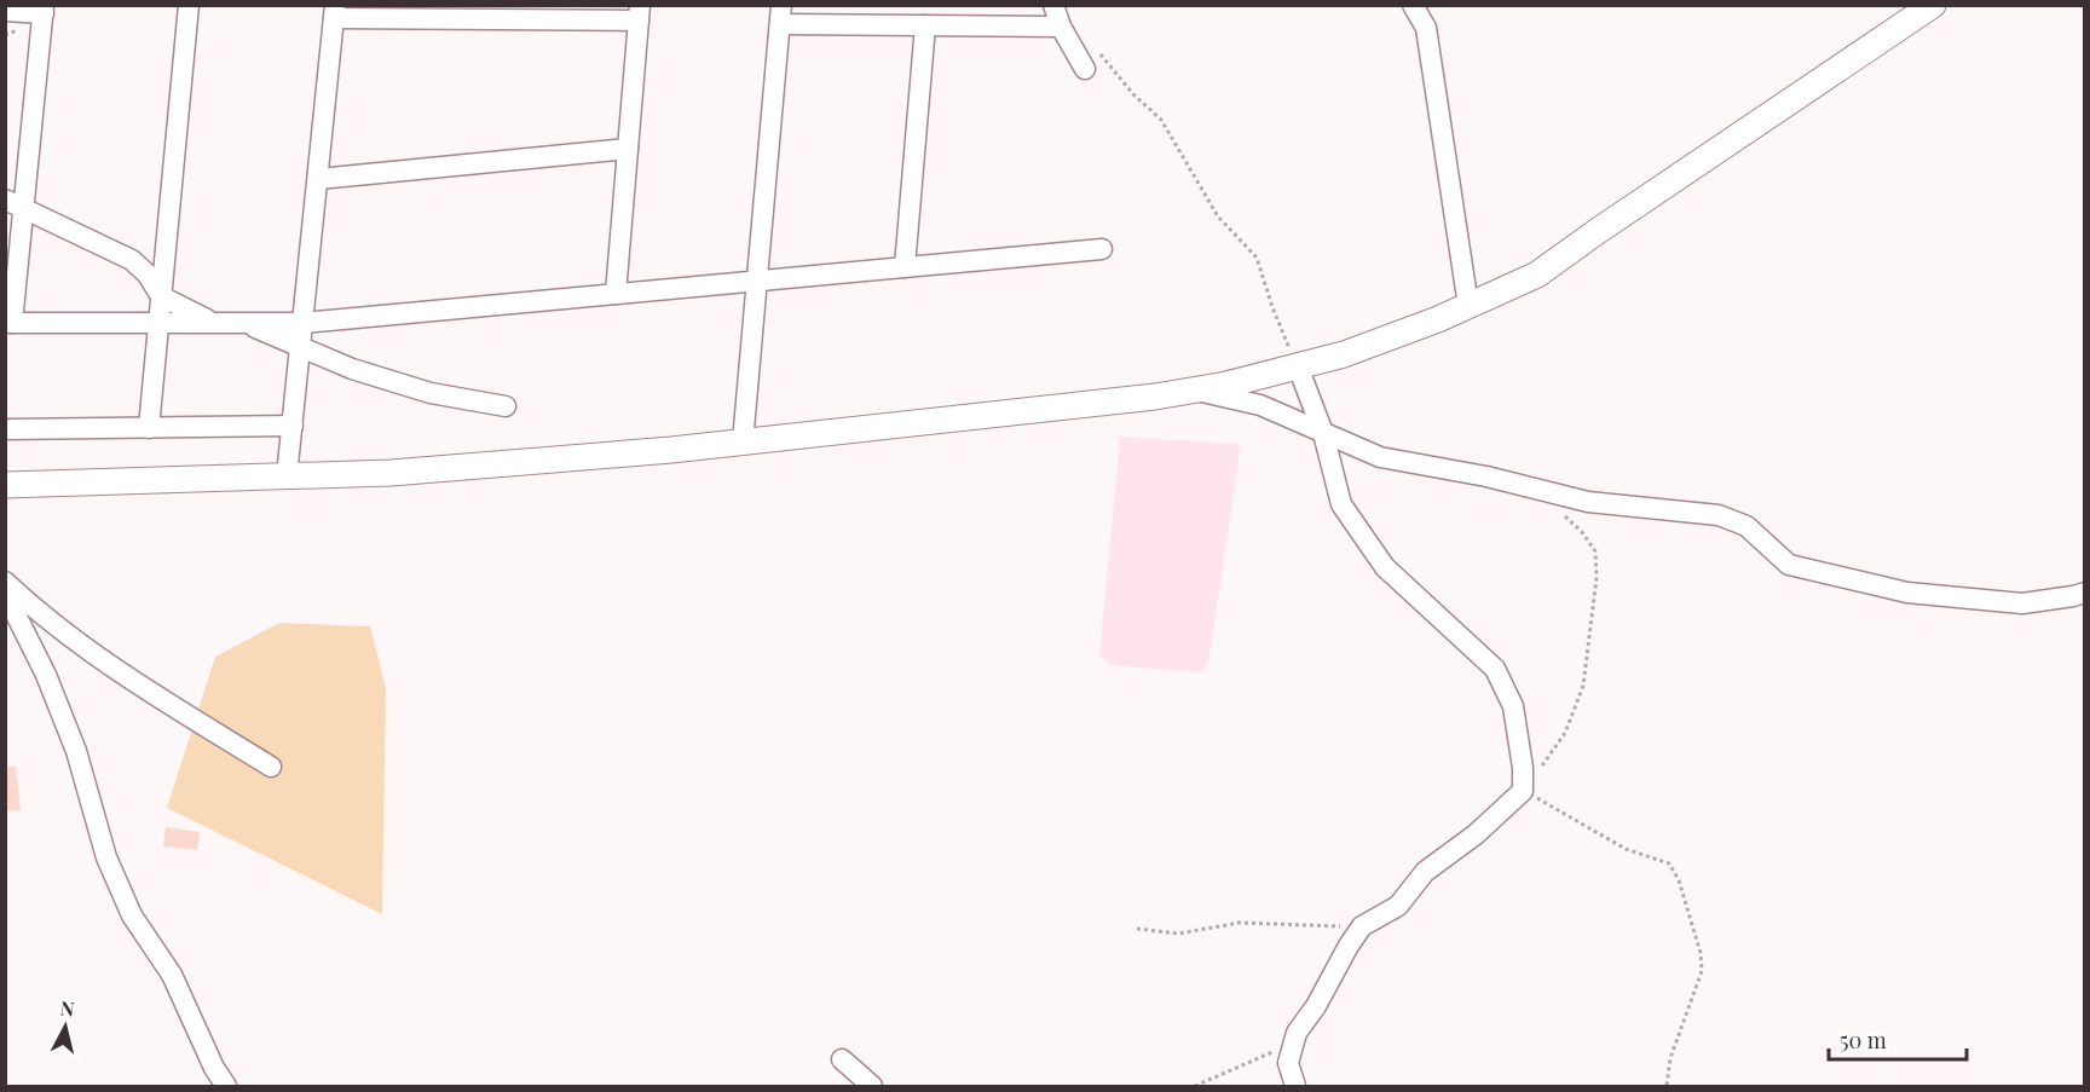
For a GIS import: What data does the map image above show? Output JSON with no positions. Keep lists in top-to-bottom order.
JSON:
{
  "scale_bar": "50 m",
  "north": "top"
}
